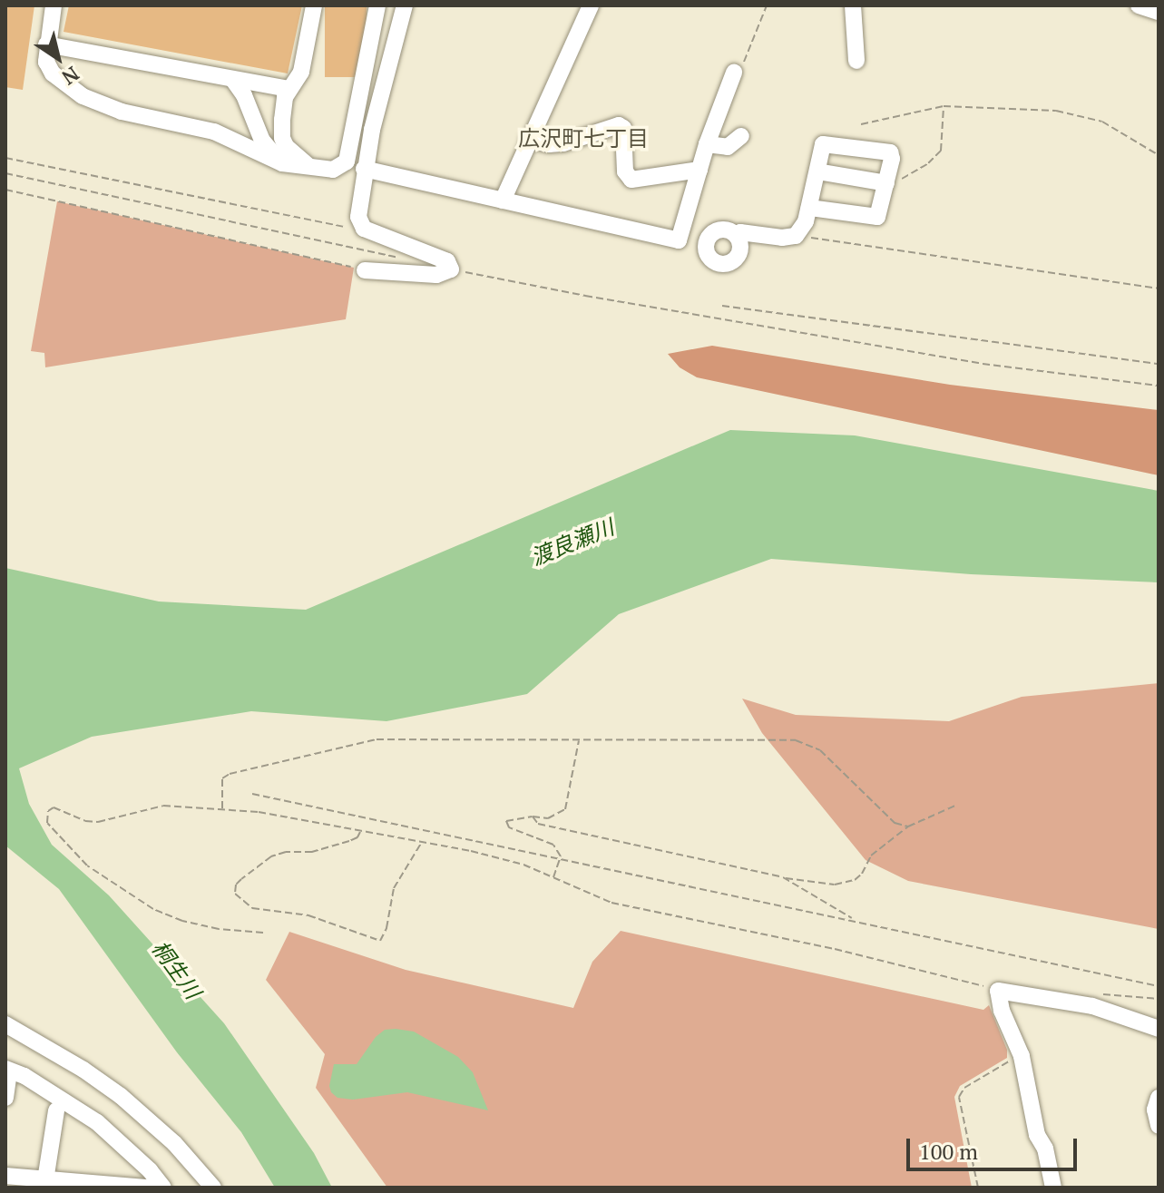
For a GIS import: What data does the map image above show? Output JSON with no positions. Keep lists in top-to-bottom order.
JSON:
{
  "districts": ["広沢町七丁目"],
  "water": ["渡良瀬川", "桐生川"],
  "scale_bar": "100 m",
  "north": "bottom right"
}
